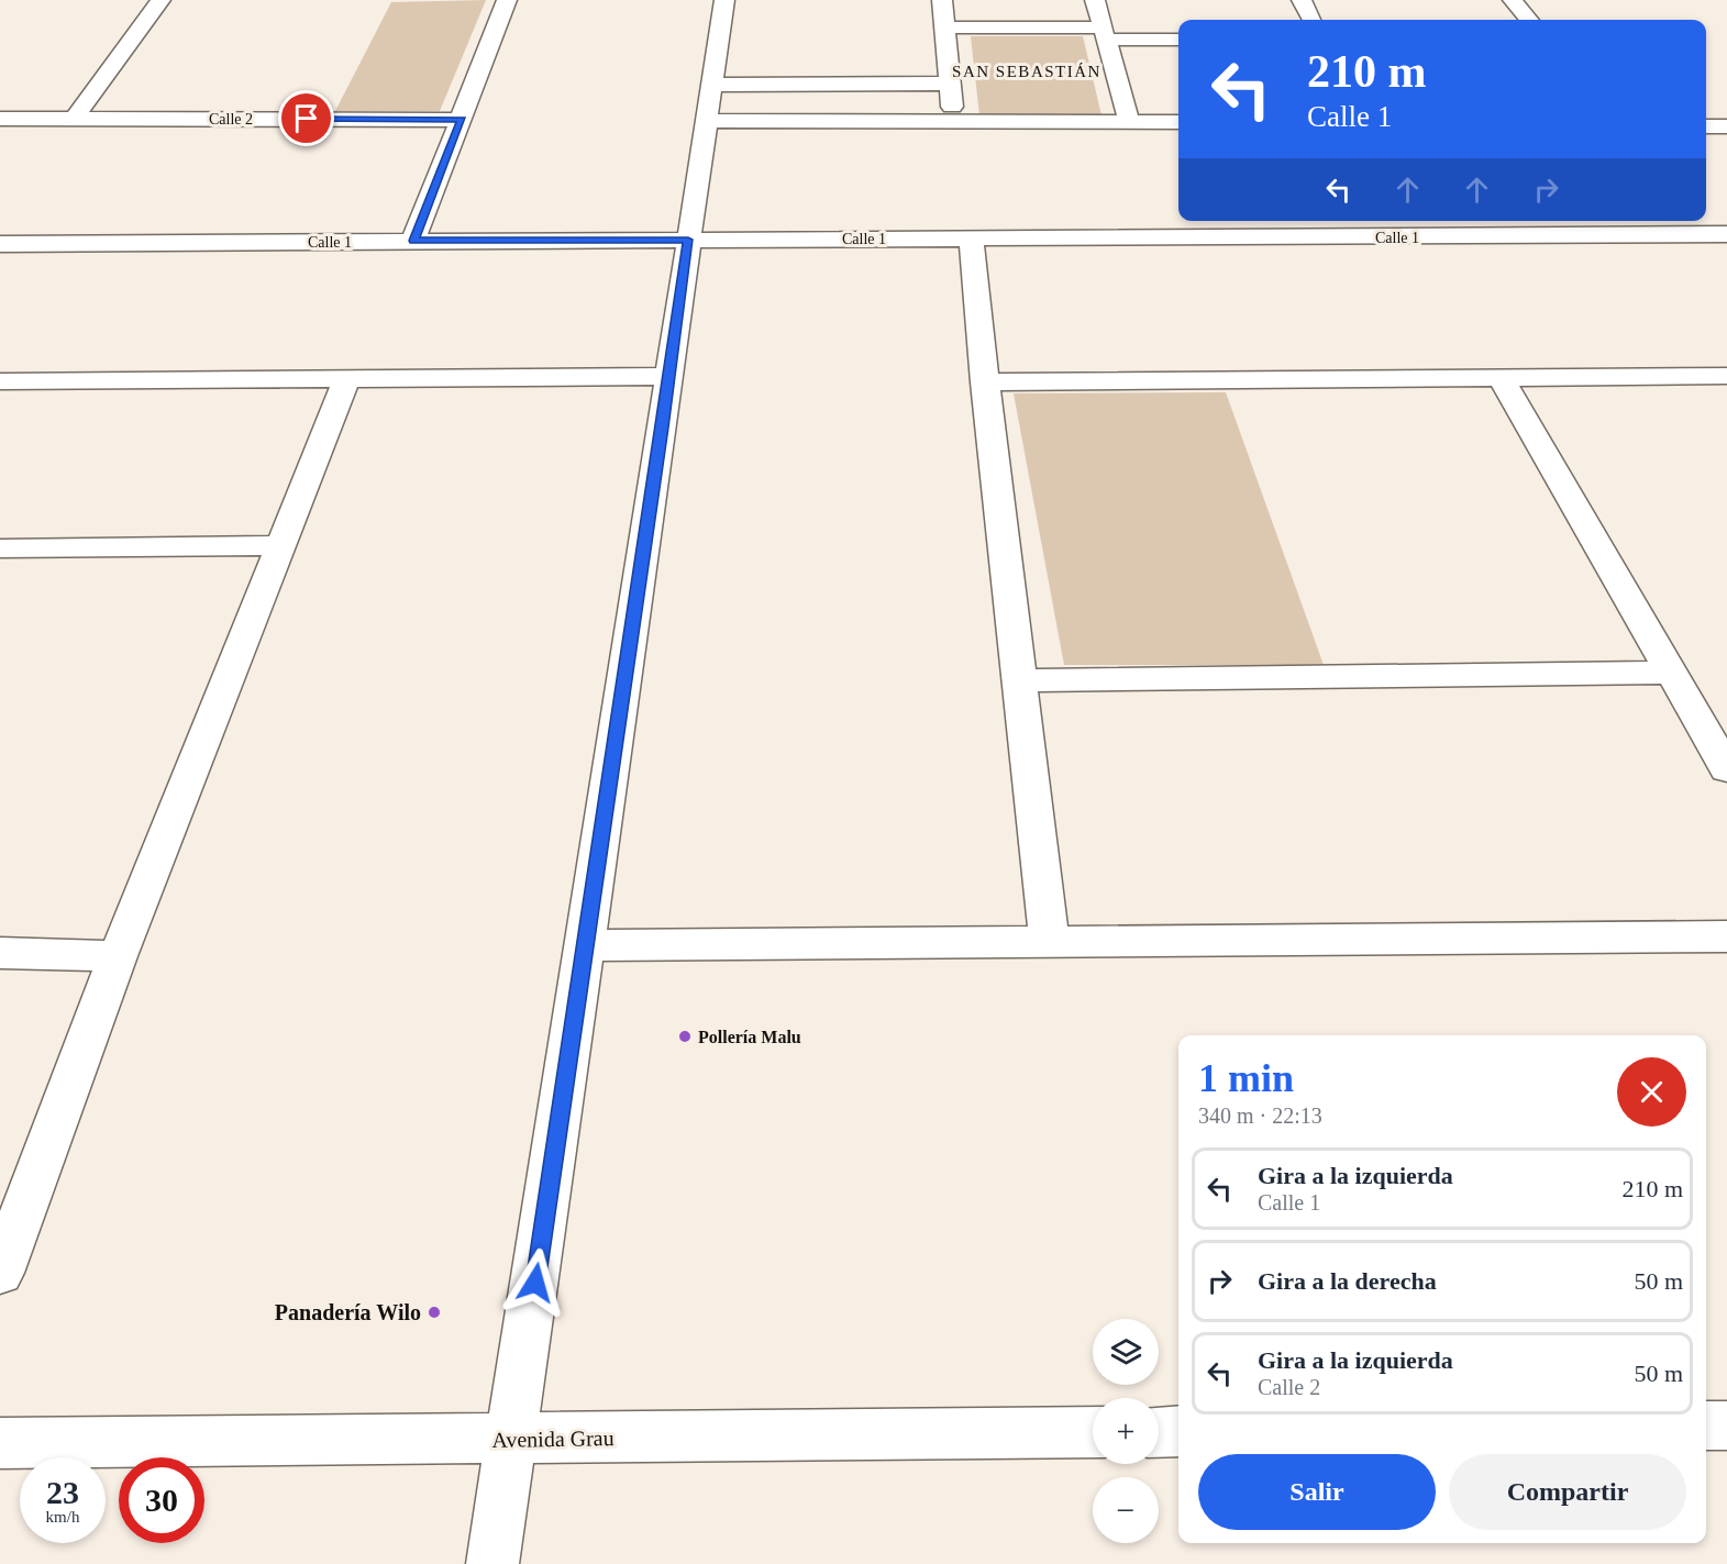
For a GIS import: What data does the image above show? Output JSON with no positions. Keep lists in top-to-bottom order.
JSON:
{
  "streets": {
    "street": ["Calle 2", "Calle 1", "Avenida Grau"]
  },
  "districts": ["SAN SEBASTIÁN"],
  "places": ["Pollería Malu", "Panadería Wilo"],
  "page": {
    "turn": ["210 m", "Calle 1"],
    "heading": ["1 min", "340 m · 22:13"],
    "list": [
      {
        "name": "Gira a la izquierda",
        "note": "Calle 1",
        "value": "210 m"
      },
      {
        "name": "Gira a la derecha",
        "value": "50 m"
      },
      {
        "name": "Gira a la izquierda",
        "note": "Calle 2",
        "value": "50 m"
      }
    ],
    "map_buttons": ["+", "−"],
    "buttons": ["Salir", "Compartir"],
    "speed": "23 km/h",
    "limit": "30"
  }
}
